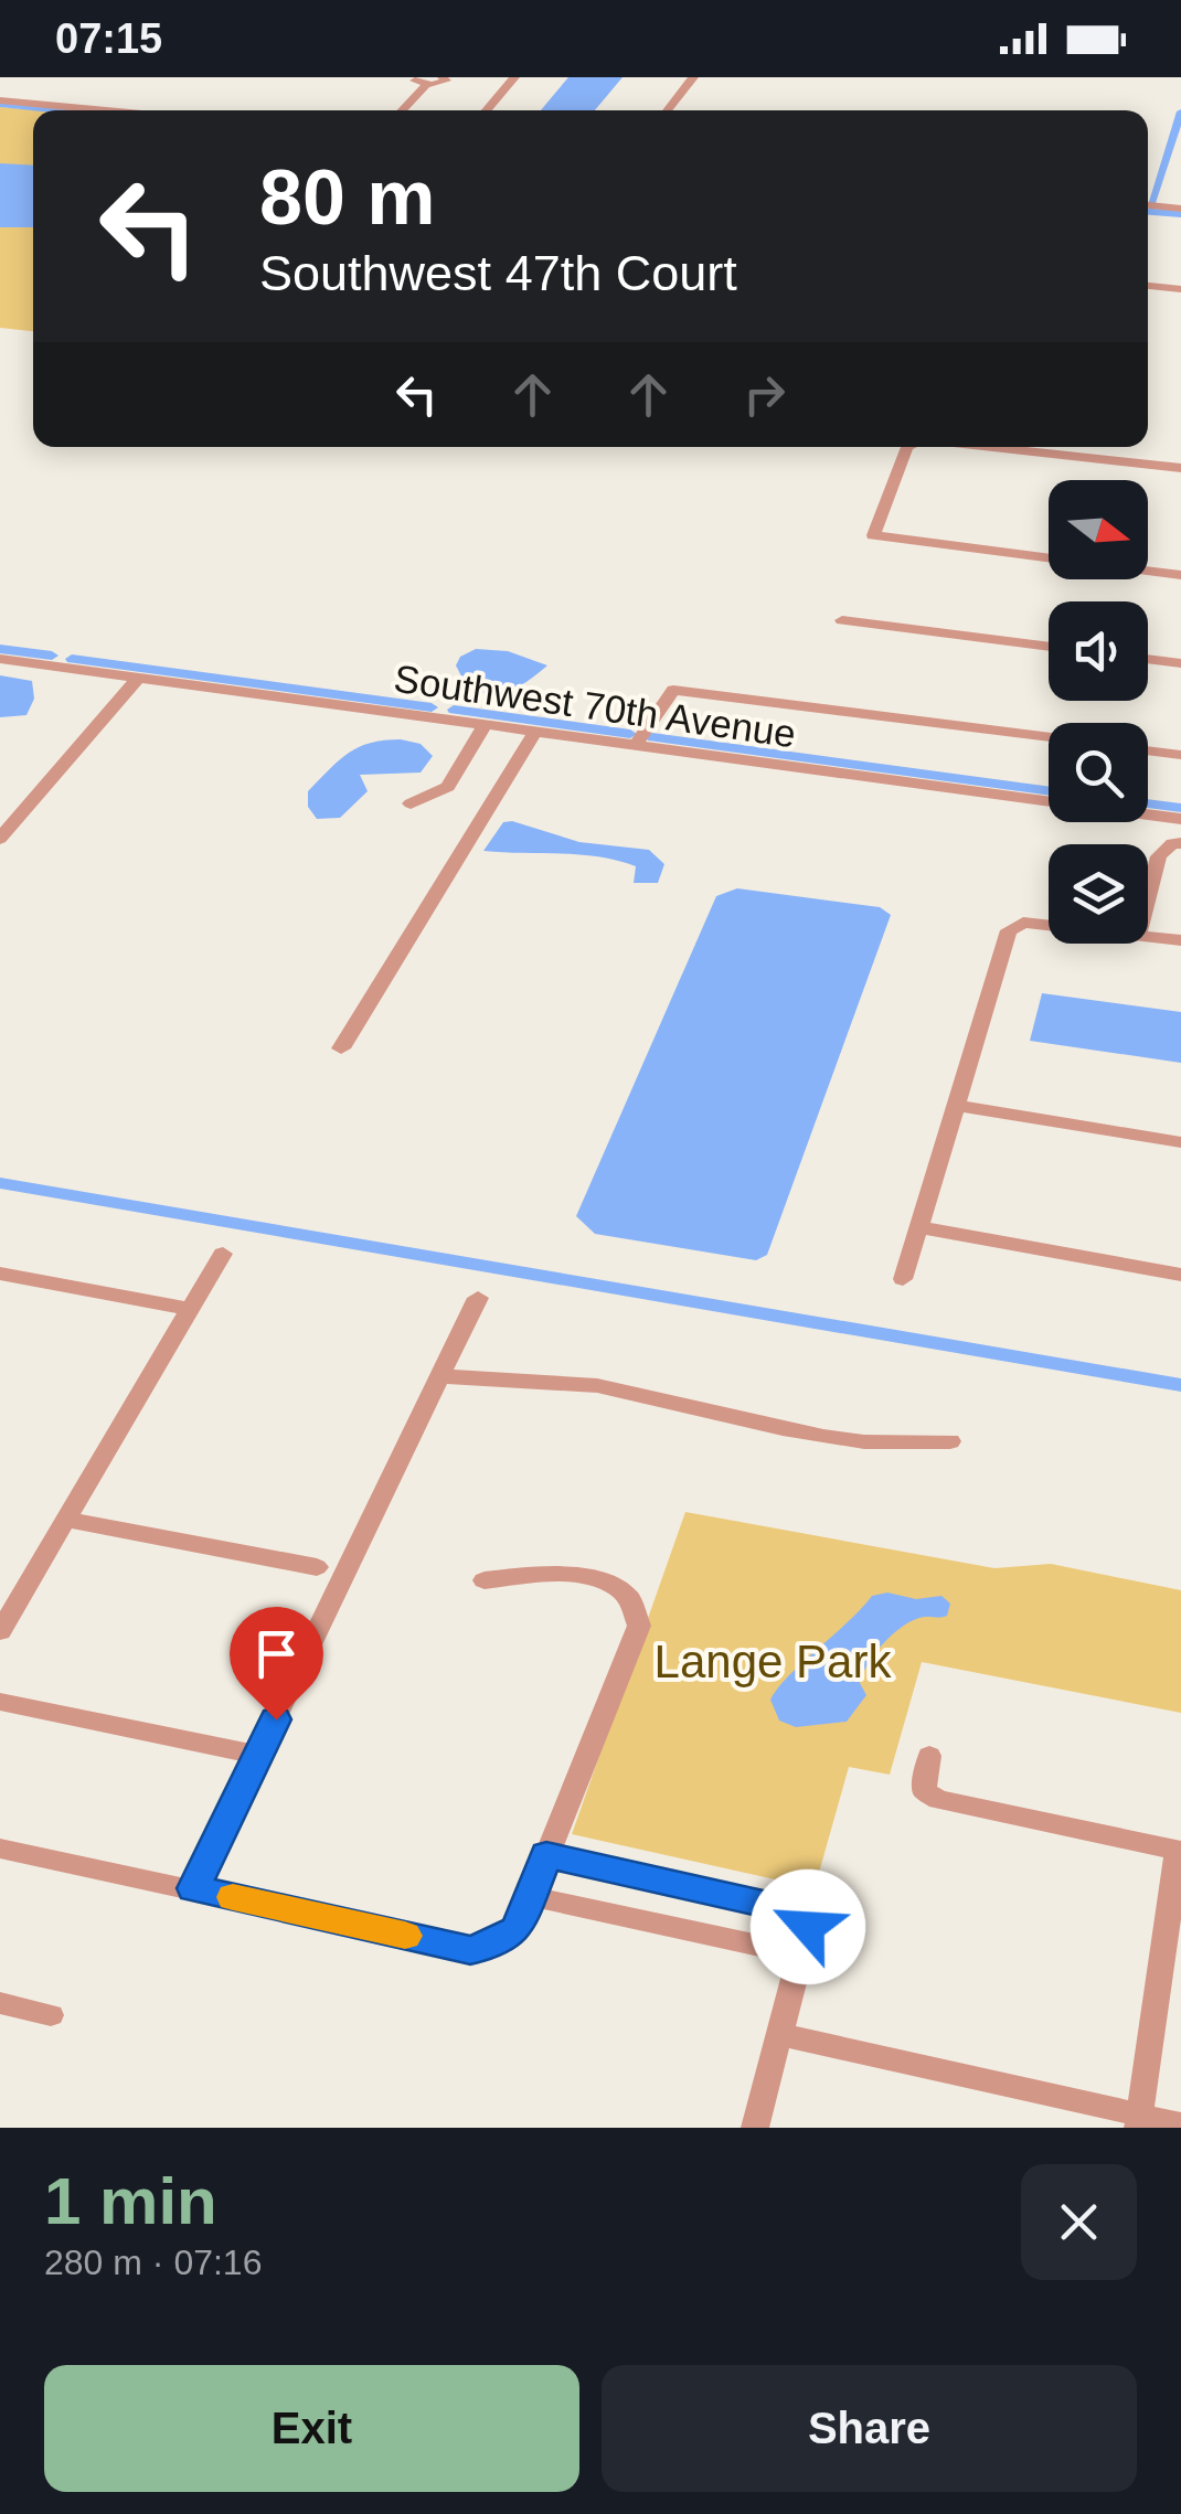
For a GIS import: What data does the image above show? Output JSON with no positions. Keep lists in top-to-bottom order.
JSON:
{
  "streets": {
    "street": ["Southwest 70th Avenue"]
  },
  "parks": ["Lange Park"],
  "north": "right",
  "page": {
    "status": "07:15",
    "turn": ["80 m", "Southwest 47th Court"],
    "heading": ["1 min", "280 m · 07:16"],
    "buttons": ["Exit", "Share"]
  }
}
